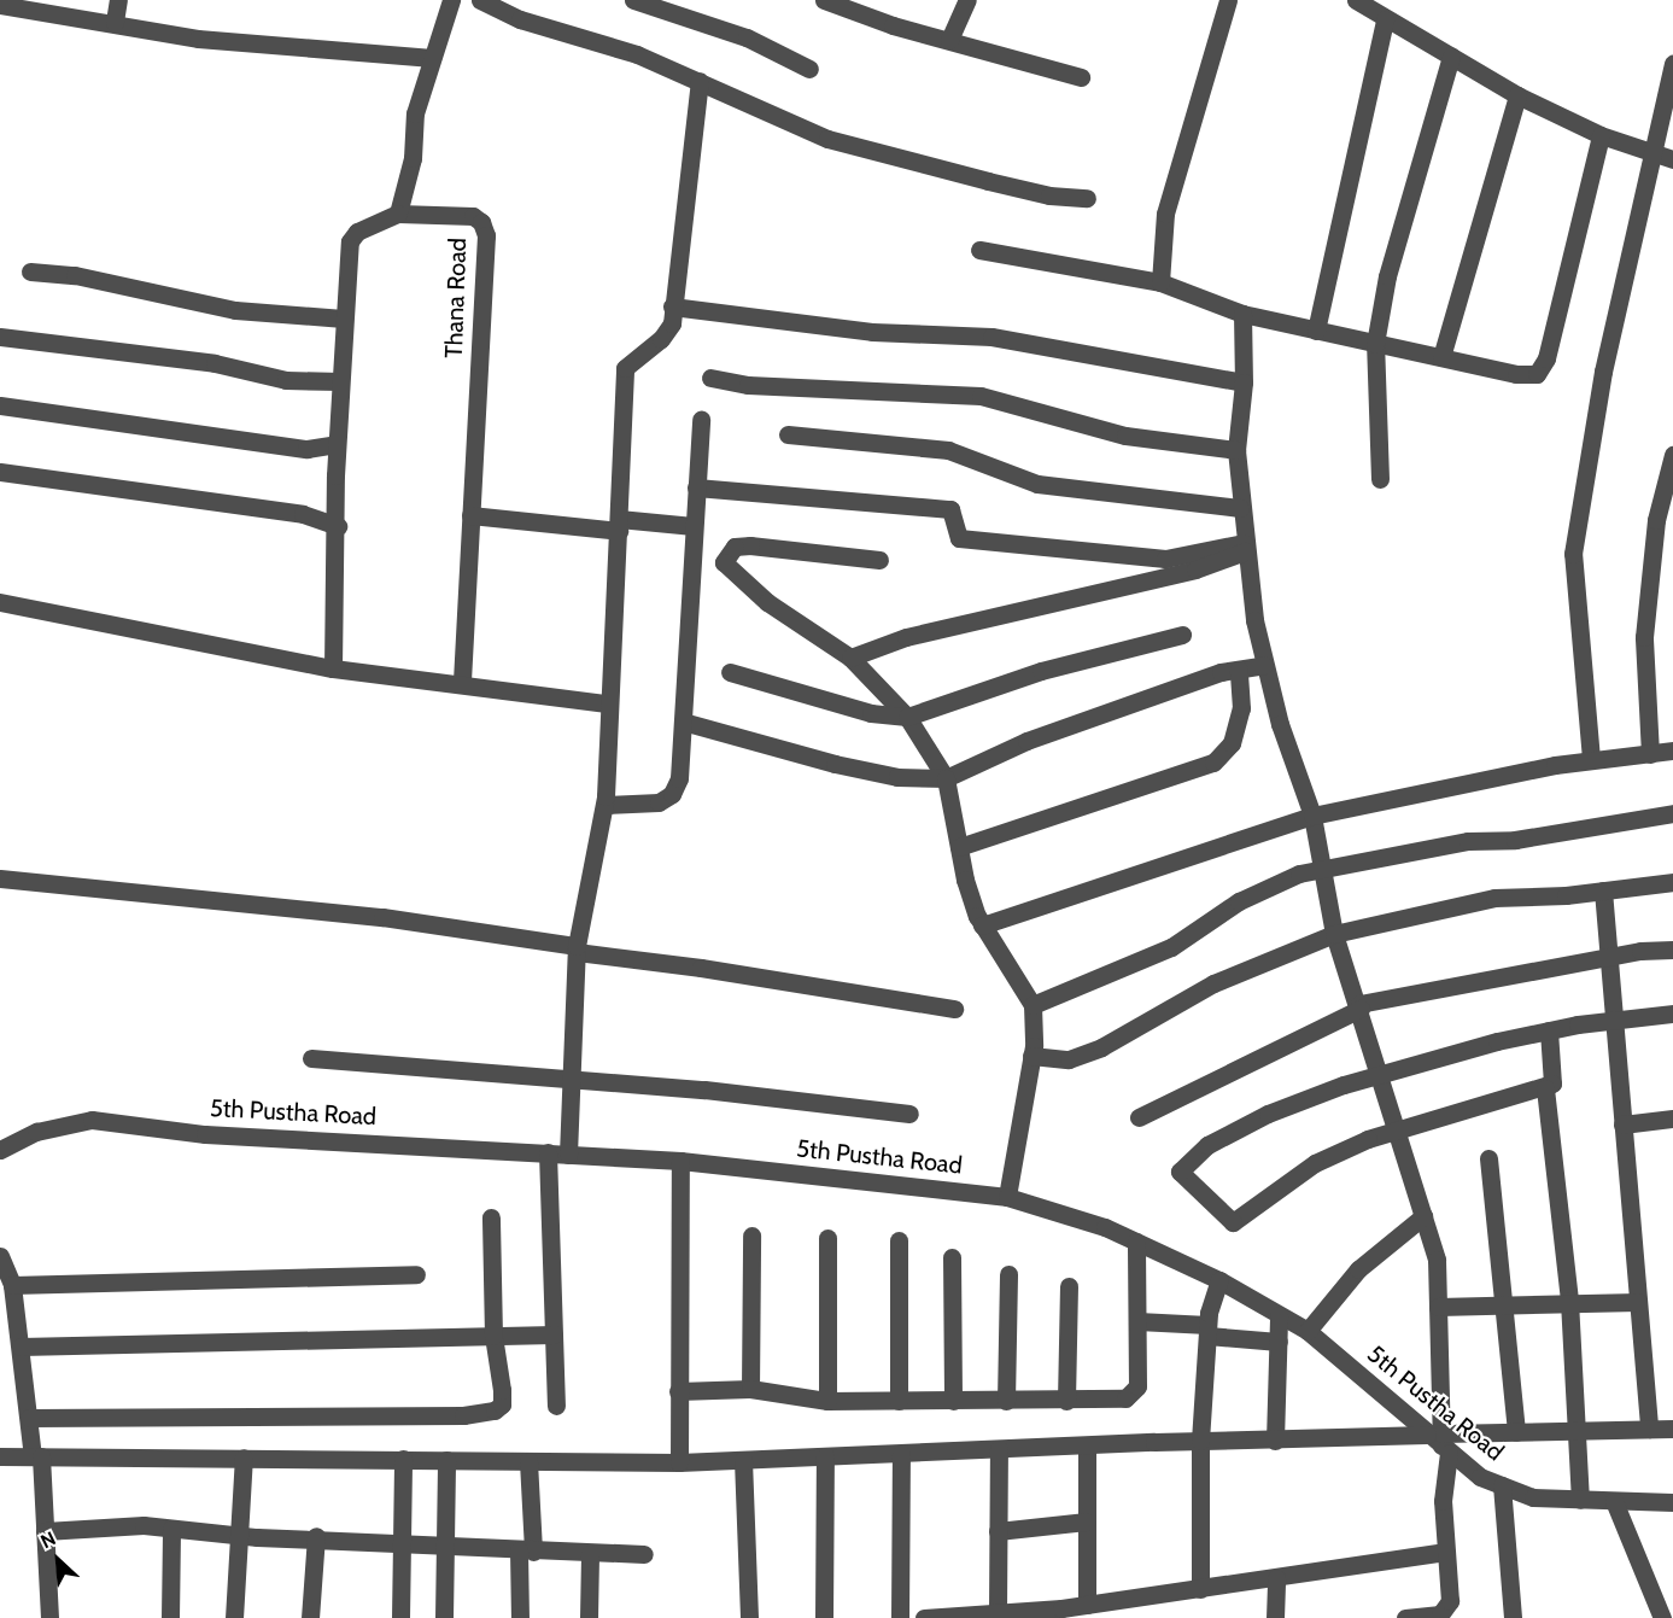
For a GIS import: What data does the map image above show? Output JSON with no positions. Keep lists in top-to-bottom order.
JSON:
{
  "streets": {
    "street": ["Thana Road", "5th Pustha Road"]
  },
  "north": "top left"
}
